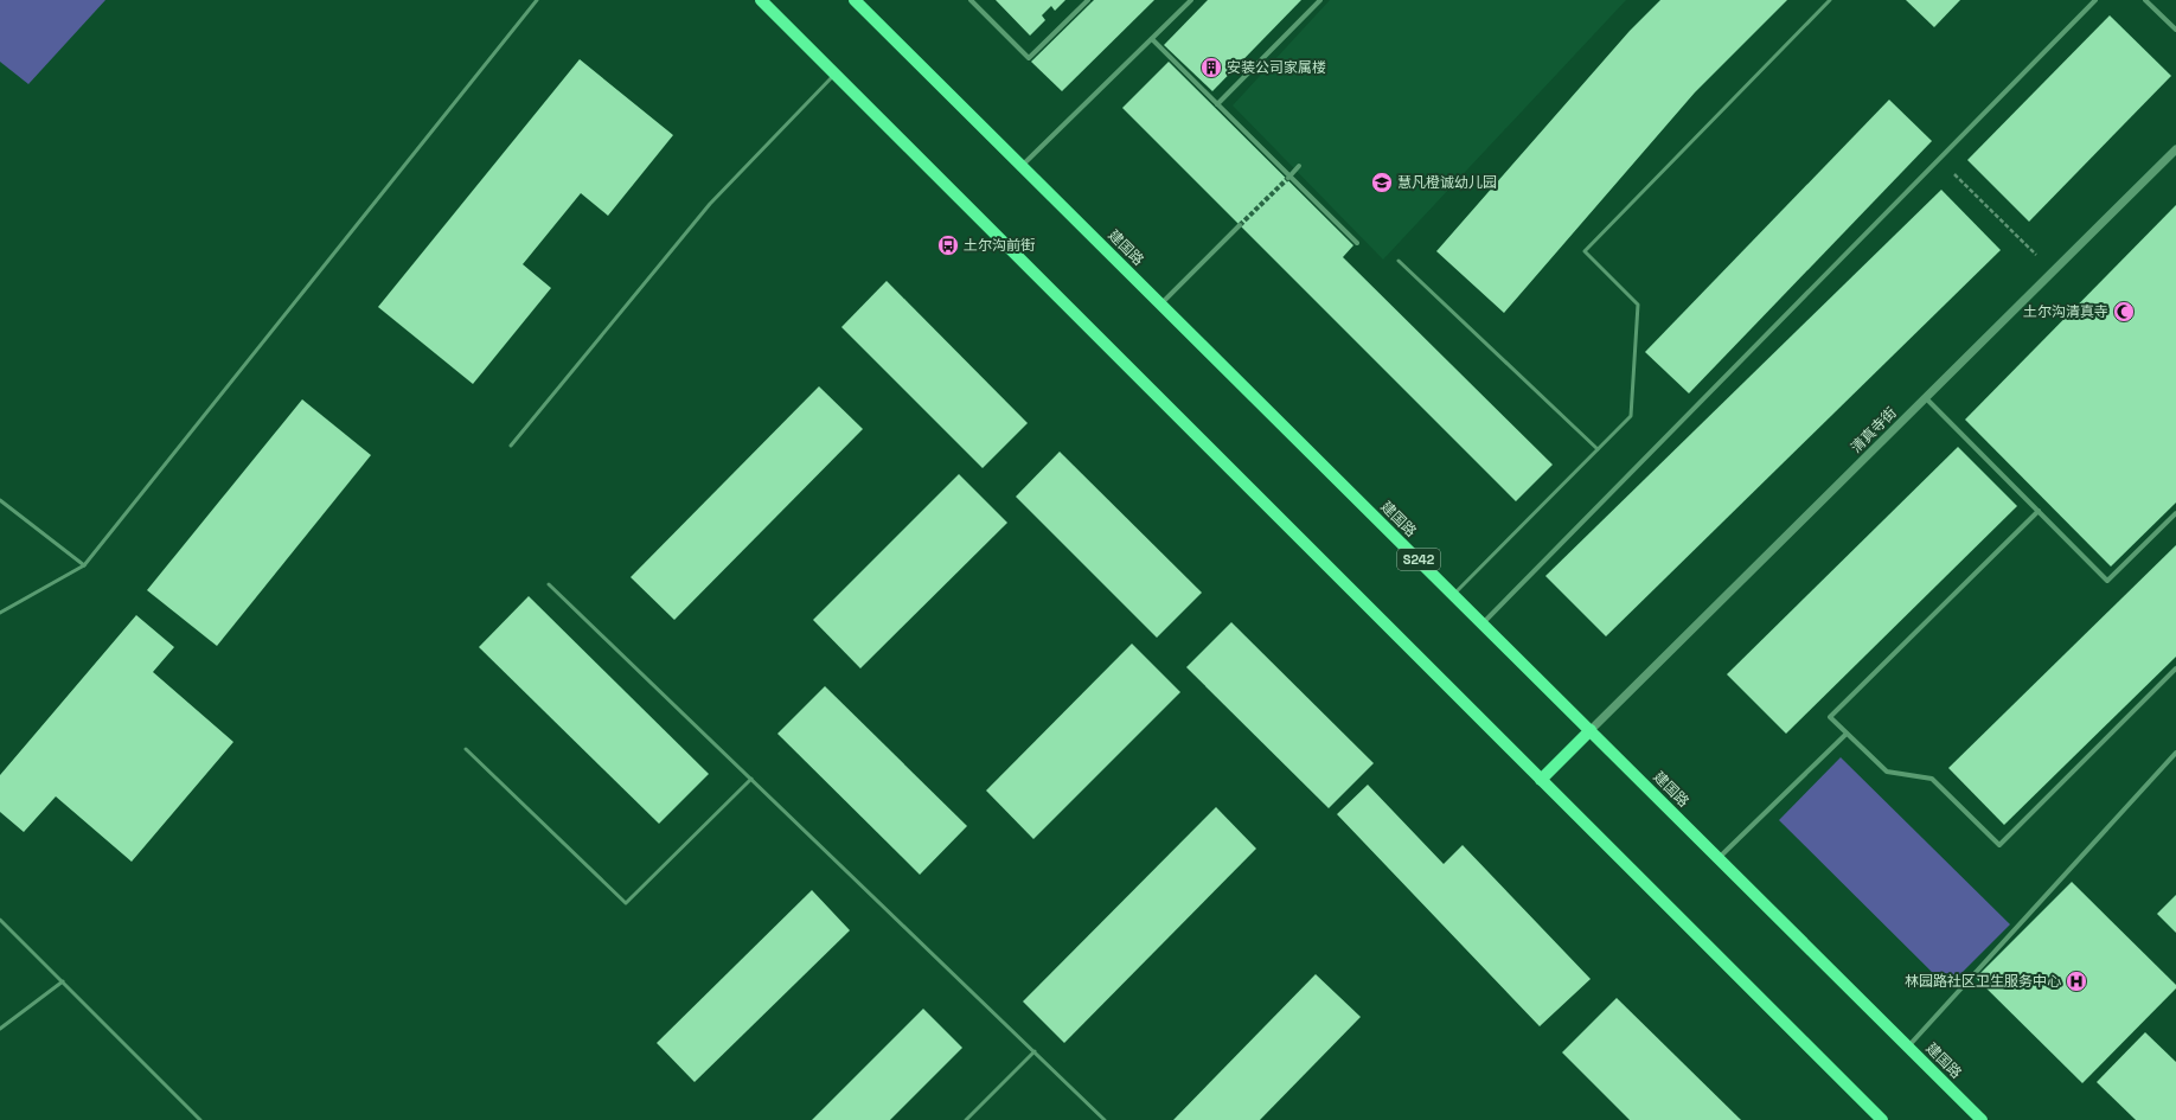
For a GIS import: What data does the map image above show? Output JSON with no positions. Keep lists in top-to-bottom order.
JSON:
{
  "streets": {
    "main road": ["建国路", "S242"],
    "street": ["清真寺街"]
  },
  "crossings": [
    ["建国路", "清真寺街"]
  ],
  "places": {
    "building": ["安装公司家属楼"],
    "school or university": ["慧凡橙诚幼儿园"],
    "bus stop": ["土尔沟前街"],
    "mosque": ["土尔沟清真寺"],
    "hospital": ["林园路社区卫生服务中心"]
  }
}
